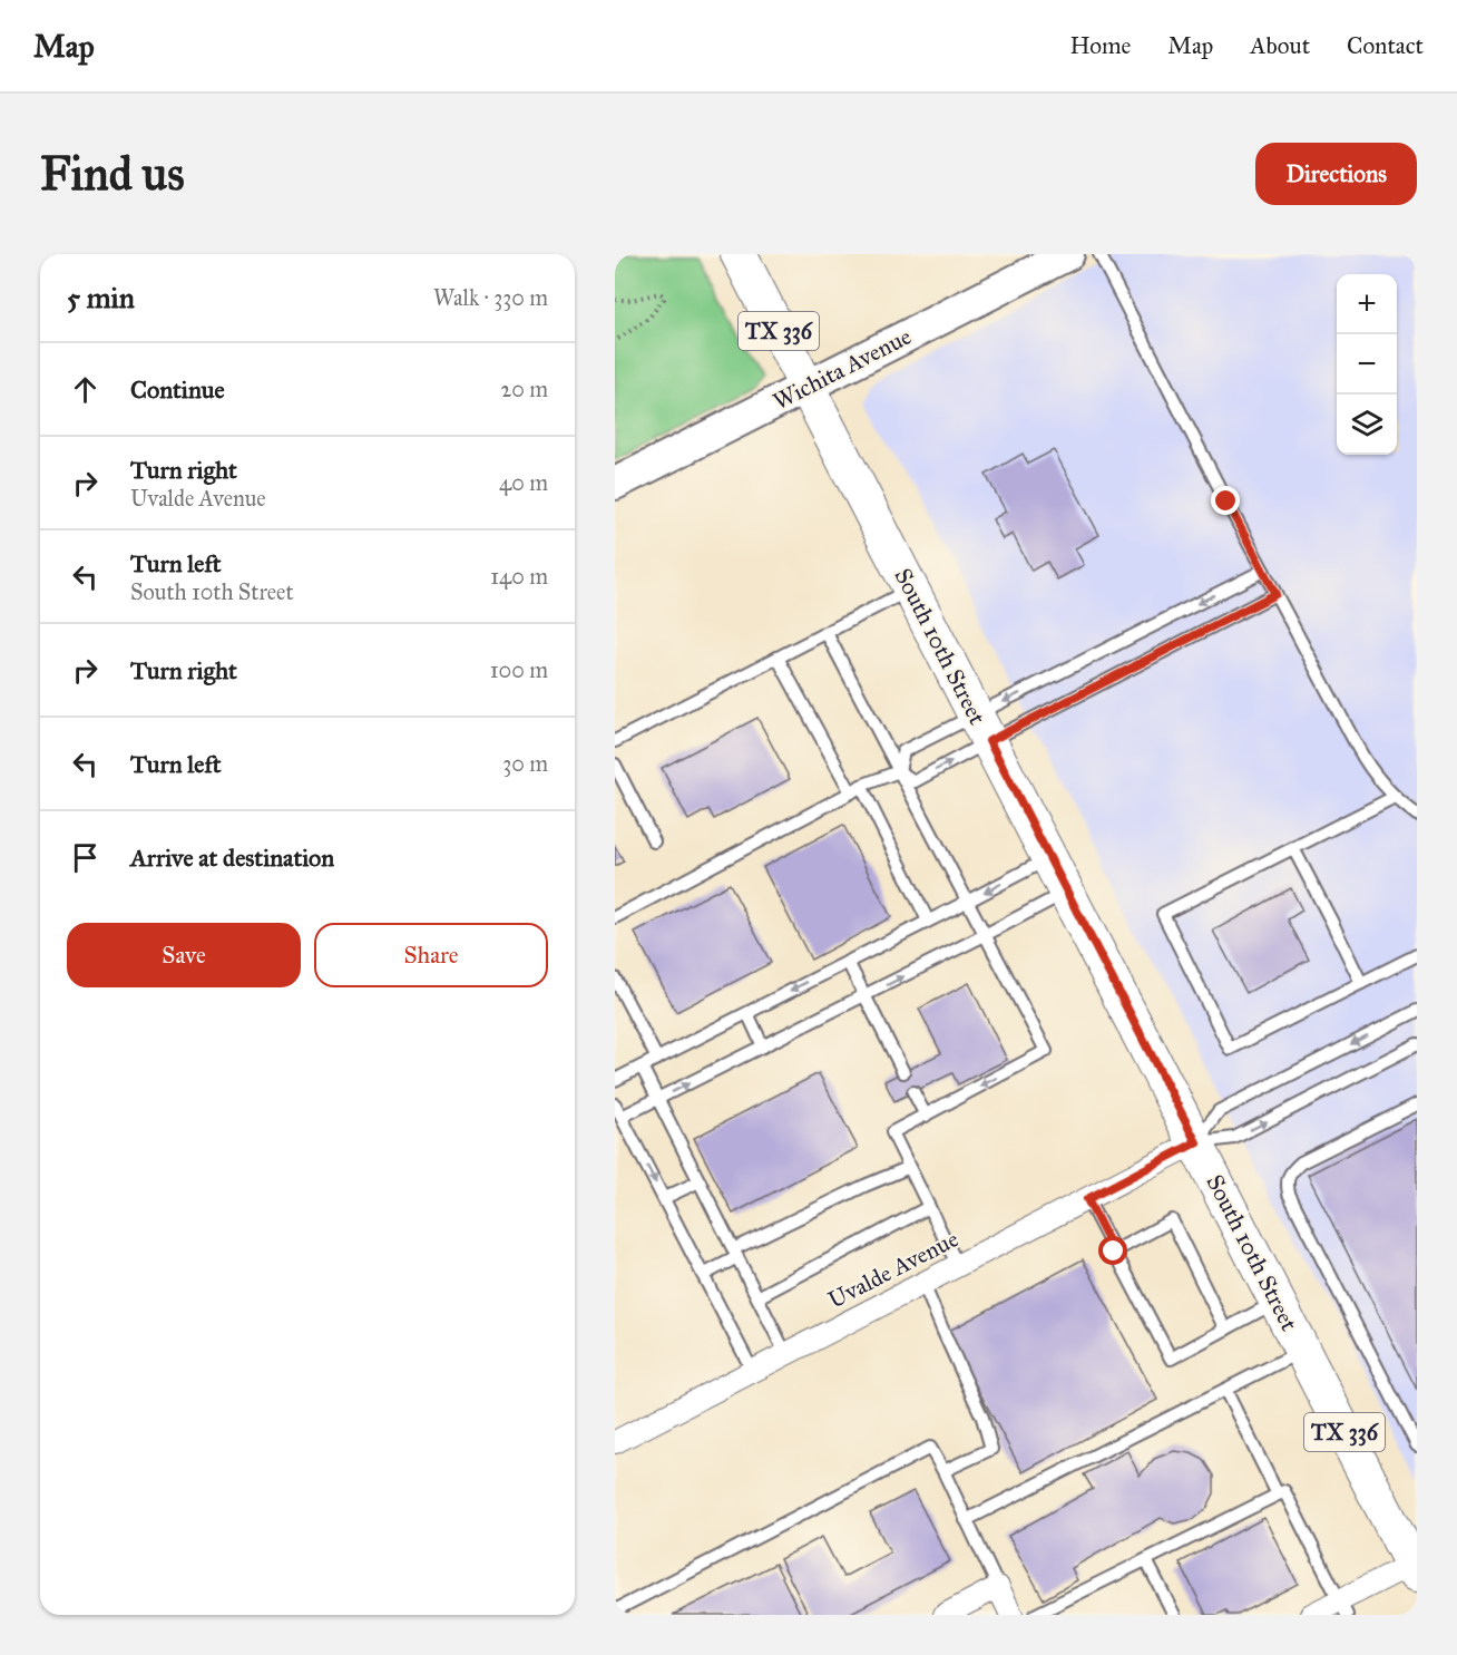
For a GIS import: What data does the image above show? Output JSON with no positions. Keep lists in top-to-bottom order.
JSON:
{
  "streets": {
    "main road": ["TX 336", "Wichita Avenue", "South 10th Street"],
    "street": ["Uvalde Avenue"]
  },
  "crossings": [
    ["Wichita Avenue", "South 10th Street"],
    ["South 10th Street", "Uvalde Avenue"]
  ],
  "page": {
    "header": "Map",
    "nav": [
      "Home",
      "Map",
      "About",
      "Contact"
    ],
    "buttons": [
      "Directions",
      ["Save", "Share"]
    ],
    "title": "Find us",
    "heading": ["5 min", "Walk · 330 m"],
    "map_buttons": ["+", "−"],
    "list": [
      ["Continue", "20 m"],
      ["Turn right", "Uvalde Avenue", "40 m"],
      ["Turn left", "South 10th Street", "140 m"],
      ["Turn right", "100 m"],
      ["Turn left", "30 m"],
      "Arrive at destination"
    ]
  }
}
